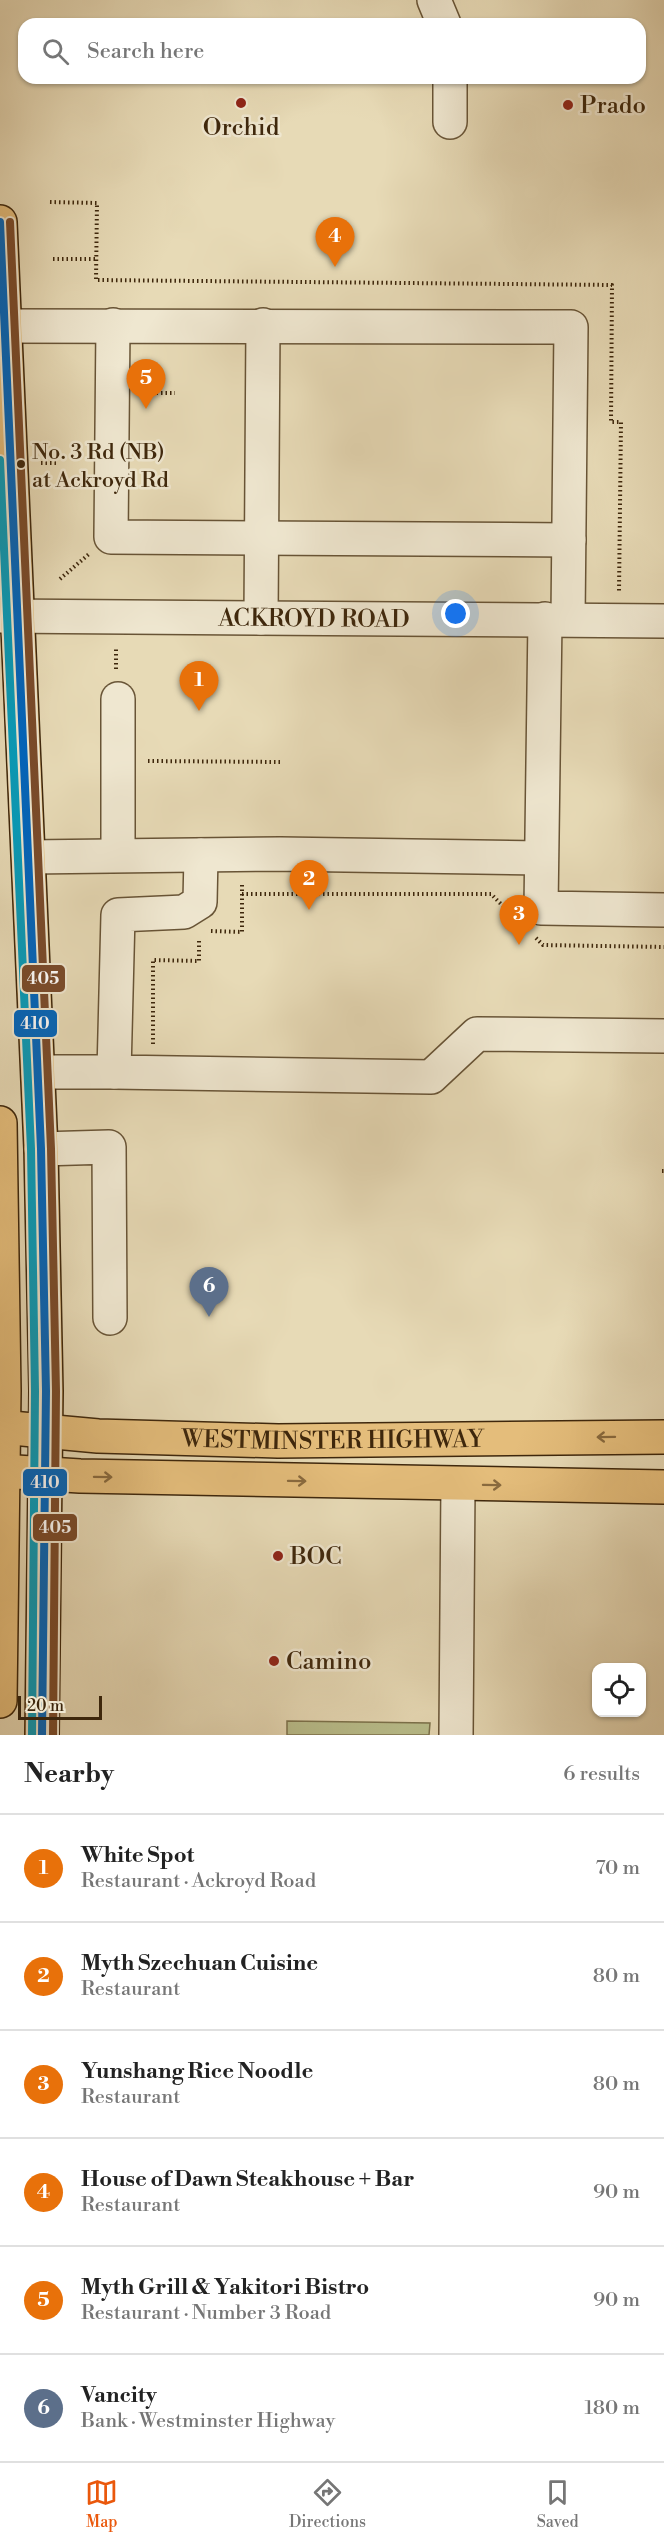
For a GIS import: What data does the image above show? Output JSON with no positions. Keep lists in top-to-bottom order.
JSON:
{
  "streets": {
    "main road": ["WESTMINSTER HIGHWAY"],
    "street": ["ACKROYD ROAD"]
  },
  "places": [
    "Orchid",
    "Prado",
    "No. 3 Rd (NB) at Ackroyd Rd",
    "BOC",
    "Camino"
  ],
  "lines": ["transit line 410", "transit line 405"],
  "scale_bar": "20 m",
  "page": {
    "search": "Search here",
    "pins": [
      "4",
      "5",
      "1",
      "2",
      "3",
      "6"
    ],
    "scale": "20 m",
    "heading": ["Nearby", "6 results"],
    "list": [
      {
        "mark": "1",
        "name": "White Spot",
        "note": "Restaurant · Ackroyd Road",
        "value": "70 m"
      },
      {
        "mark": "2",
        "name": "Myth Szechuan Cuisine",
        "note": "Restaurant",
        "value": "80 m"
      },
      {
        "mark": "3",
        "name": "Yunshang Rice Noodle",
        "note": "Restaurant",
        "value": "80 m"
      },
      {
        "mark": "4",
        "name": "House of Dawn Steakhouse + Bar",
        "note": "Restaurant",
        "value": "90 m"
      },
      {
        "mark": "5",
        "name": "Myth Grill & Yakitori Bistro",
        "note": "Restaurant · Number 3 Road",
        "value": "90 m"
      },
      {
        "mark": "6",
        "name": "Vancity",
        "note": "Bank · Westminster Highway",
        "value": "180 m"
      }
    ],
    "nav": ["Map", "Directions", "Saved"]
  }
}
